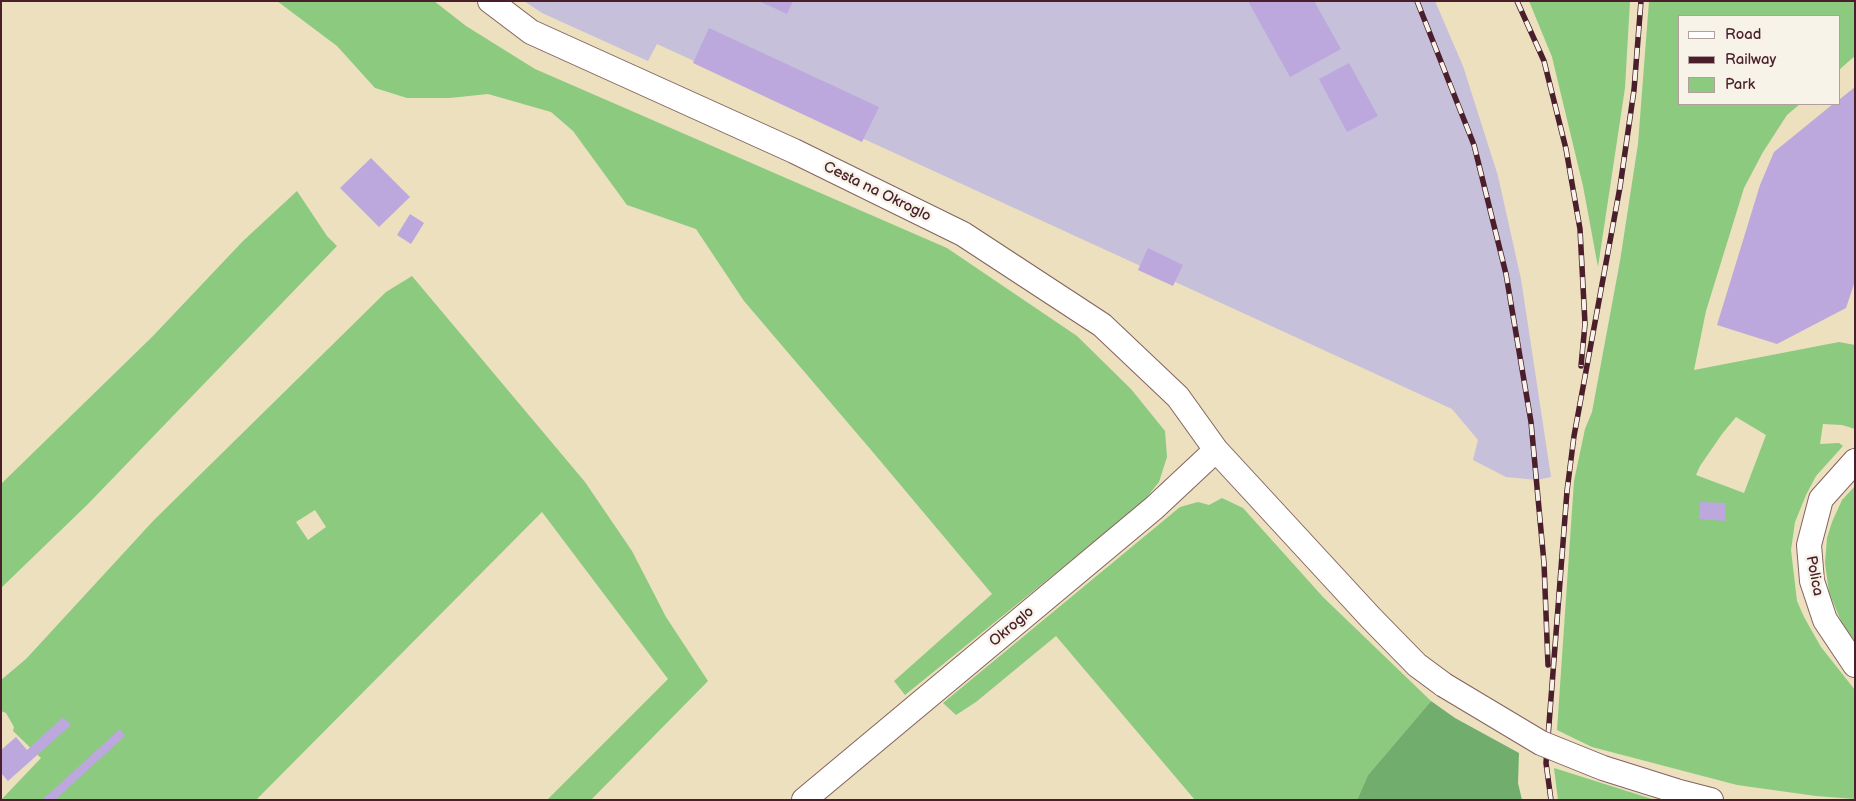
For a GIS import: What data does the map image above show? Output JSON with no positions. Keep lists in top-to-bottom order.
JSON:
{
  "streets": {
    "street": ["Cesta na Okroglo", "Polica", "Okroglo"]
  },
  "crossings": [
    ["Cesta na Okroglo", "Okroglo"]
  ],
  "legend": ["Road", "Railway", "Park"]
}
